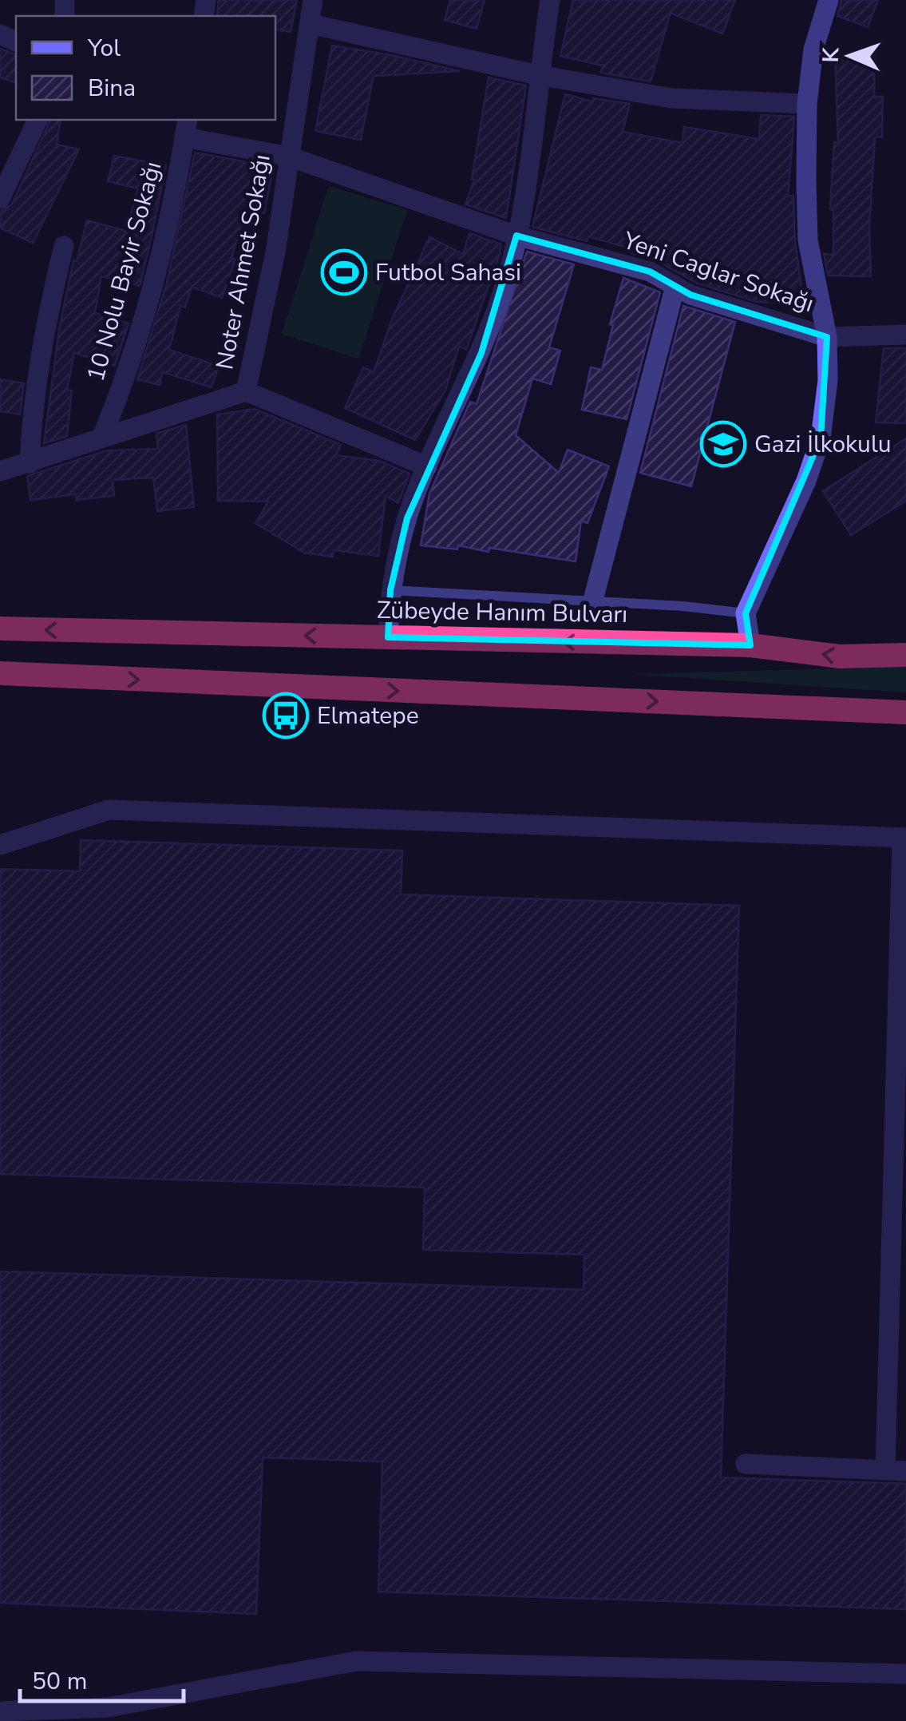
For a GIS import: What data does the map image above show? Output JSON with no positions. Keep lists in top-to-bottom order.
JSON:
{
  "streets": {
    "highway": ["Zübeyde Hanım Bulvarı"],
    "street": ["Noter Ahmet Sokağı", "10 Nolu Bayir Sokağı", "Yeni Caglar Sokağı"]
  },
  "crossings": [
    ["Noter Ahmet Sokağı", "Yeni Caglar Sokağı"],
    ["10 Nolu Bayir Sokağı", "Yeni Caglar Sokağı"]
  ],
  "places": {
    "sports": ["Futbol Sahasi"],
    "school or university": ["Gazi İlkokulu"],
    "bus stop": ["Elmatepe"]
  },
  "legend": ["Yol", "Bina"],
  "scale_bar": "50 m",
  "north": "left"
}
